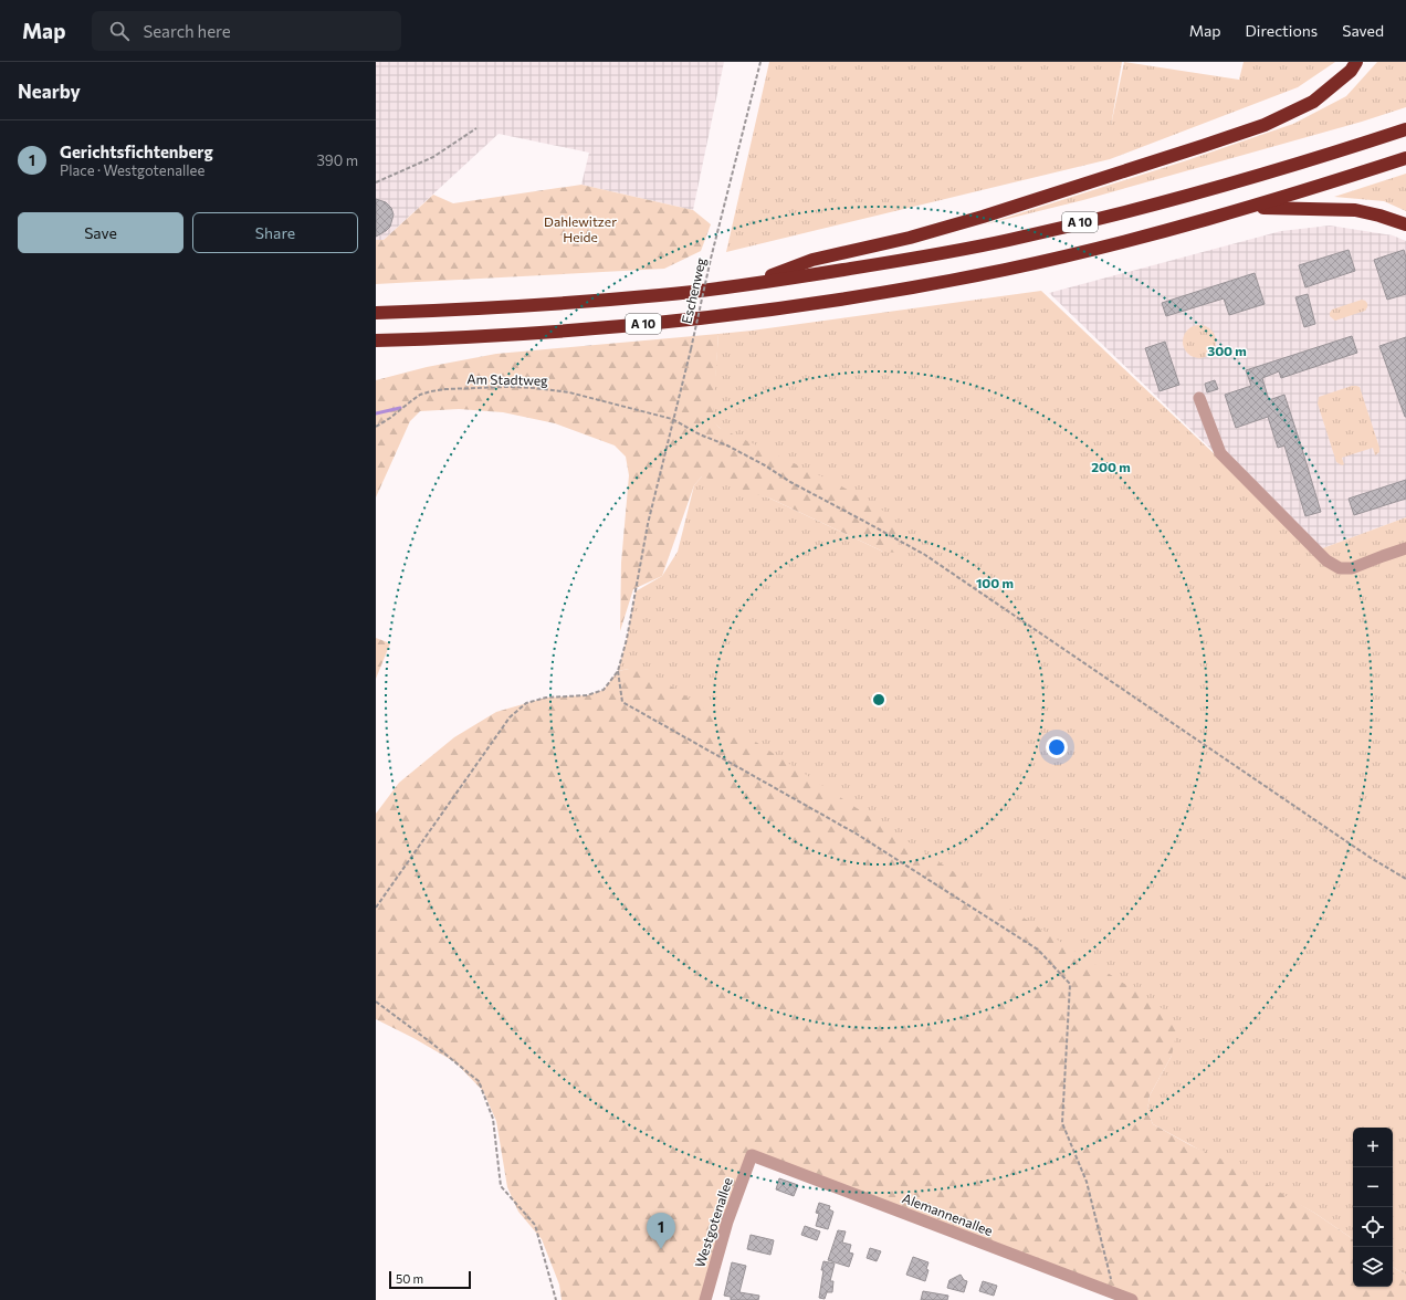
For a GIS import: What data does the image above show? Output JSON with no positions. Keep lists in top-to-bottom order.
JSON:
{
  "streets": {
    "highway": ["A 10"],
    "street": ["Alemannenallee", "Westgotenallee"],
    "path": ["Eschenweg", "Am Stadtweg"]
  },
  "crossings": [
    ["Eschenweg", "Am Stadtweg"],
    ["Alemannenallee", "Westgotenallee"]
  ],
  "parks": ["Dahlewitzer Heide"],
  "scale_bar": "50 m",
  "page": {
    "header": "Map",
    "search": "Search here",
    "nav": ["Map", "Directions", "Saved"],
    "heading": "Nearby",
    "list": [
      {
        "mark": "1",
        "name": "Gerichtsfichtenberg",
        "note": "Place · Westgotenallee",
        "value": "390 m"
      }
    ],
    "buttons": ["Save", "Share"],
    "map_buttons": ["+", "−"],
    "pins": "1",
    "scale": "50 m"
  },
  "rings": ["300 m", "200 m", "100 m"]
}
